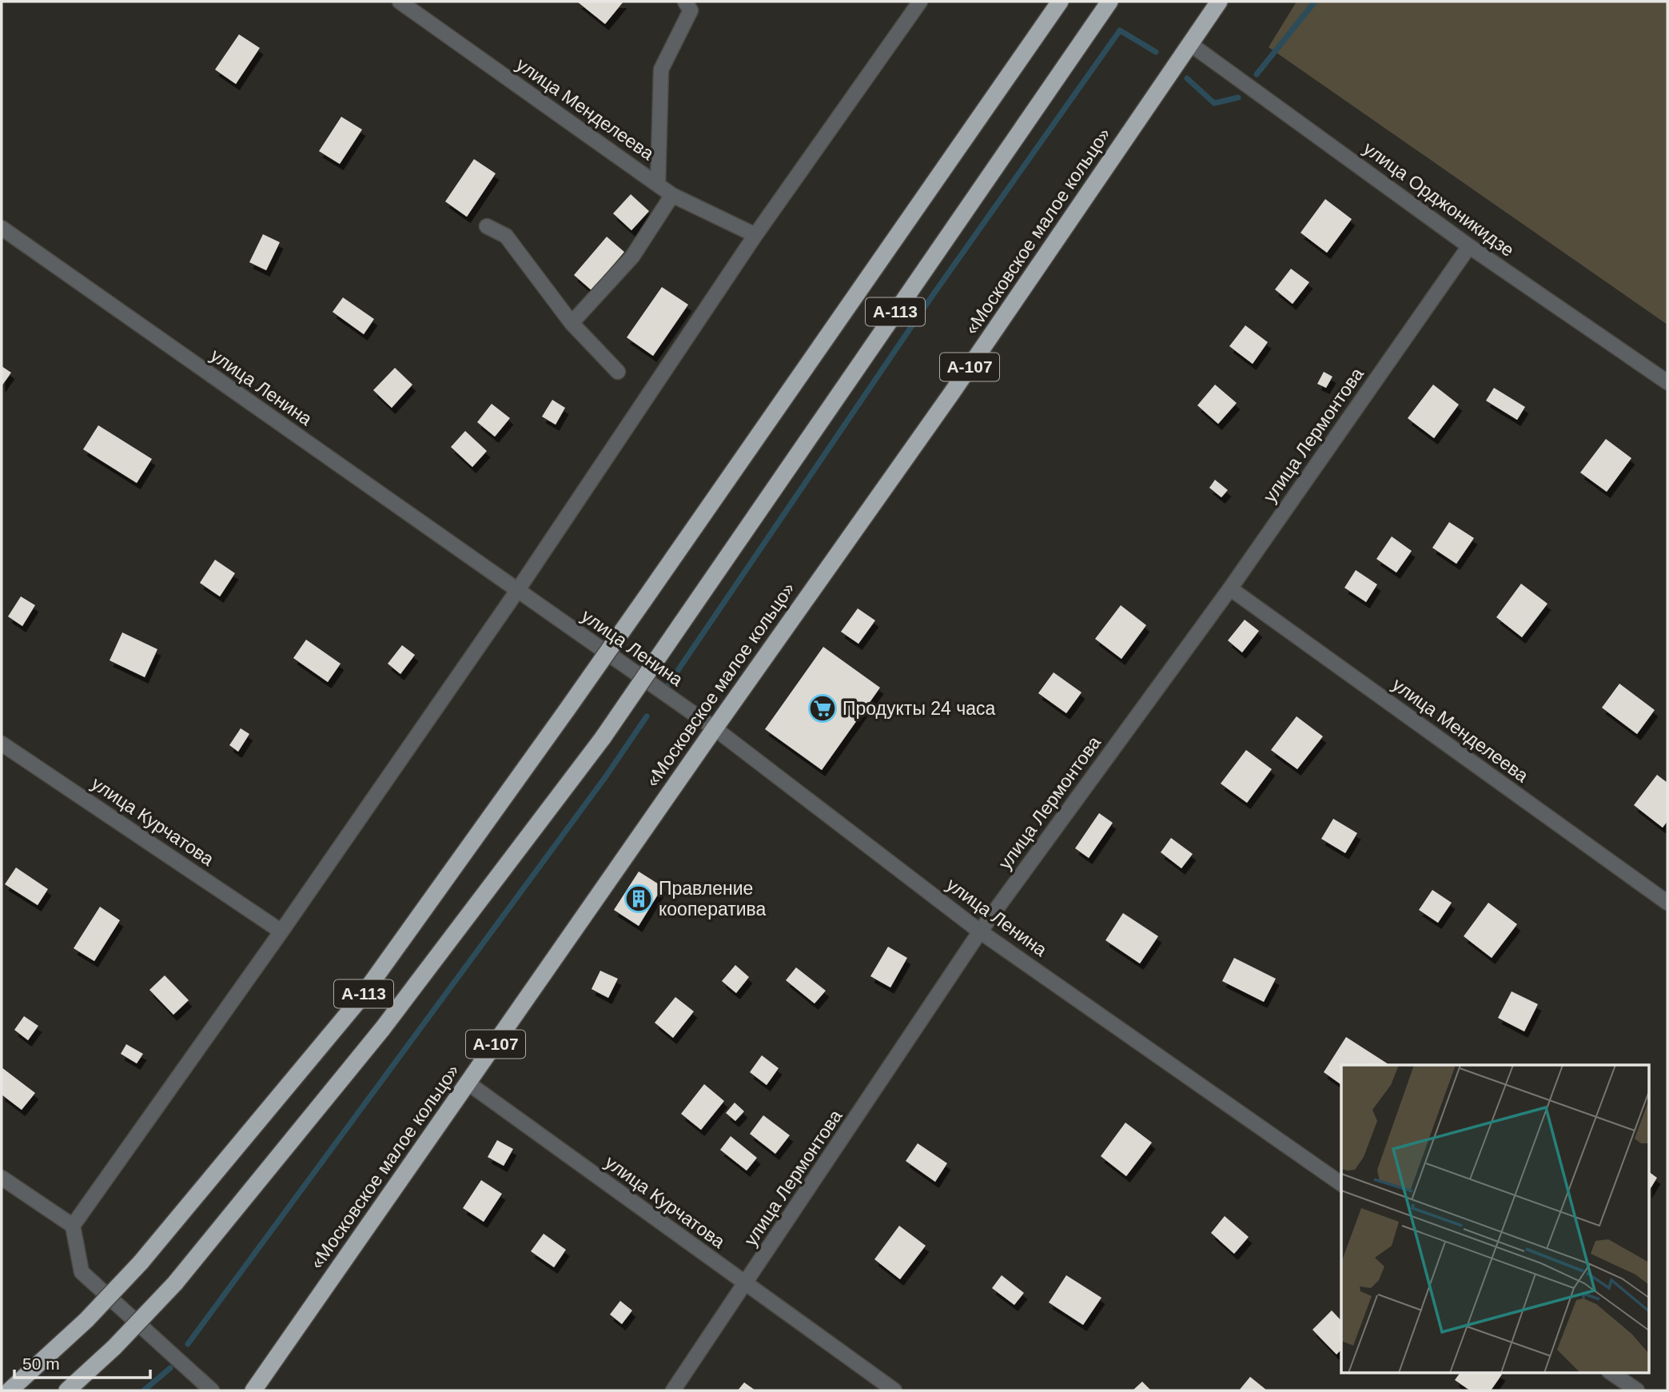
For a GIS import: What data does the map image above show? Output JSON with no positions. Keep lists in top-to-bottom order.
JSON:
{
  "streets": {
    "highway": ["«Московское малое кольцо»", "А-113", "А-107"],
    "street": [
      "улица Менделеева",
      "улица Орджоникидзе",
      "улица Ленина",
      "улица Лермонтова",
      "улица Курчатова"
    ]
  },
  "crossings": [
    ["улица Менделеева", "улица Лермонтова"],
    ["улица Орджоникидзе", "«Московское малое кольцо»"],
    ["улица Орджоникидзе", "улица Лермонтова"],
    ["«Московское малое кольцо»", "улица Ленина"],
    ["«Московское малое кольцо»", "улица Курчатова"],
    ["улица Ленина", "улица Лермонтова"],
    ["улица Лермонтова", "улица Курчатова"]
  ],
  "places": {
    "supermarket": ["Продукты 24 часа"],
    "building": ["Правление кооператива"]
  },
  "scale_bar": "50 m"
}
